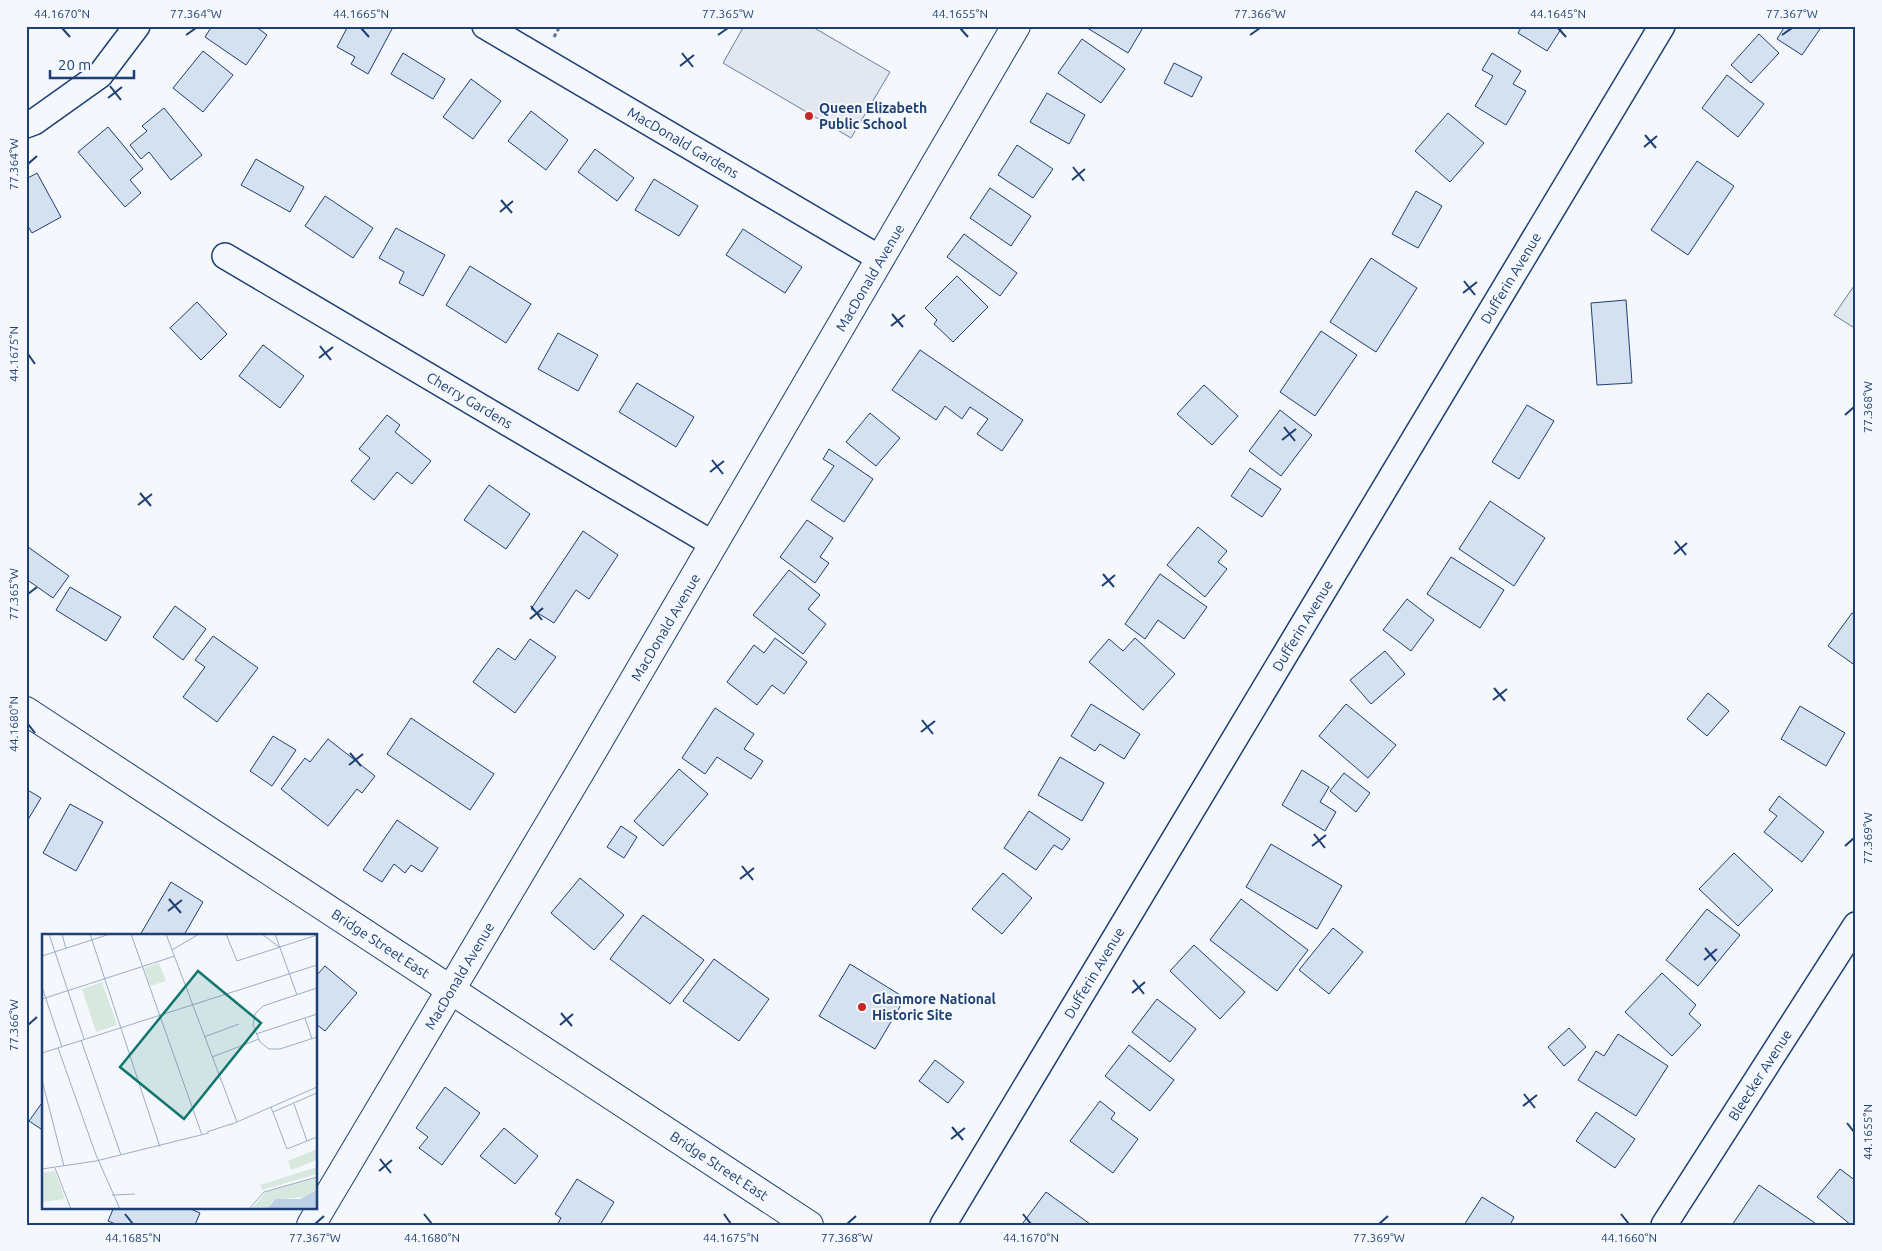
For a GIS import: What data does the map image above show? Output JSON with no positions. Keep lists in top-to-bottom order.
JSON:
{
  "streets": {
    "street": [
      "MacDonald Gardens",
      "MacDonald Avenue",
      "Dufferin Avenue",
      "Cherry Gardens",
      "Bridge Street East",
      "Bleecker Avenue"
    ]
  },
  "crossings": [
    ["MacDonald Gardens", "MacDonald Avenue"],
    ["MacDonald Avenue", "Cherry Gardens"],
    ["MacDonald Avenue", "Bridge Street East"]
  ],
  "places": ["Queen Elizabeth Public School", "Glanmore National Historic Site"],
  "scale_bar": "20 m",
  "coordinates": [
    "44.1670°N",
    "77.364°W",
    "44.1665°N",
    "77.365°W",
    "44.1655°N",
    "77.366°W",
    "44.1645°N",
    "77.367°W",
    "44.1675°N",
    "77.368°W",
    "44.1680°N",
    "77.369°W",
    "44.1685°N",
    "44.1660°N"
  ]
}
